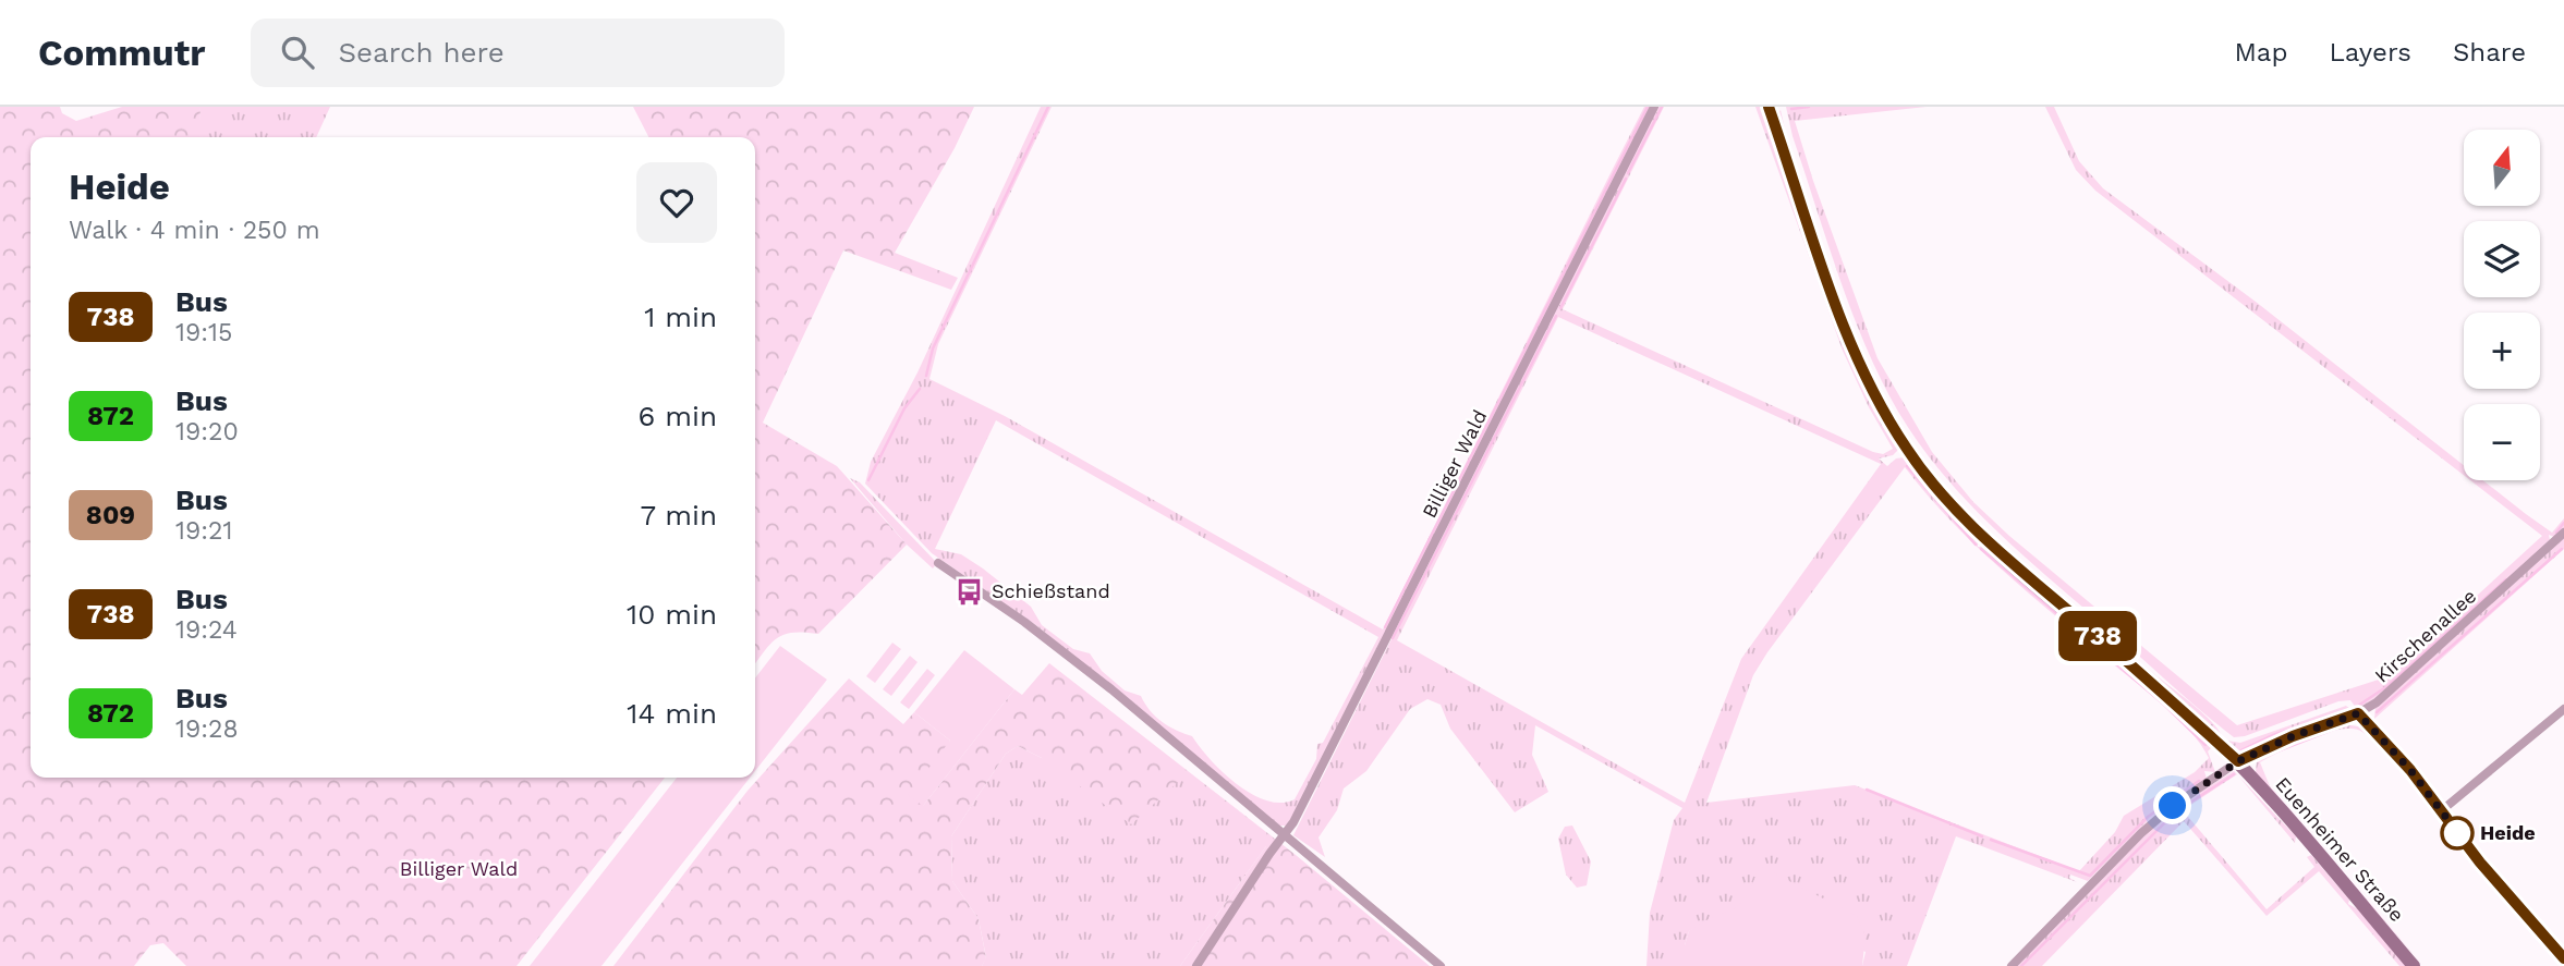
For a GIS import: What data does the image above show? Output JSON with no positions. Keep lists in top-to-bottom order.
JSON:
{
  "streets": {
    "main road": ["Euenheimer Straße"],
    "street": ["Billiger Wald", "Kirschenallee"]
  },
  "crossings": [
    ["Kirschenallee", "Euenheimer Straße"]
  ],
  "parks": ["Billiger Wald"],
  "places": {
    "bus stop": ["Schießstand"],
    "other": ["Heide"]
  },
  "lines": ["bus line 738"],
  "north": "top",
  "page": {
    "header": "Commutr",
    "search": "Search here",
    "nav": ["Map", "Layers", "Share"],
    "on_map": "738",
    "map_buttons": ["+", "−"],
    "heading": ["Heide", "Walk · 4 min · 250 m"],
    "list": [
      {
        "mark": "738",
        "name": "Bus",
        "note": "19:15",
        "value": "1 min"
      },
      {
        "mark": "872",
        "name": "Bus",
        "note": "19:20",
        "value": "6 min"
      },
      {
        "mark": "809",
        "name": "Bus",
        "note": "19:21",
        "value": "7 min"
      },
      {
        "mark": "738",
        "name": "Bus",
        "note": "19:24",
        "value": "10 min"
      },
      {
        "mark": "872",
        "name": "Bus",
        "note": "19:28",
        "value": "14 min"
      }
    ]
  }
}
